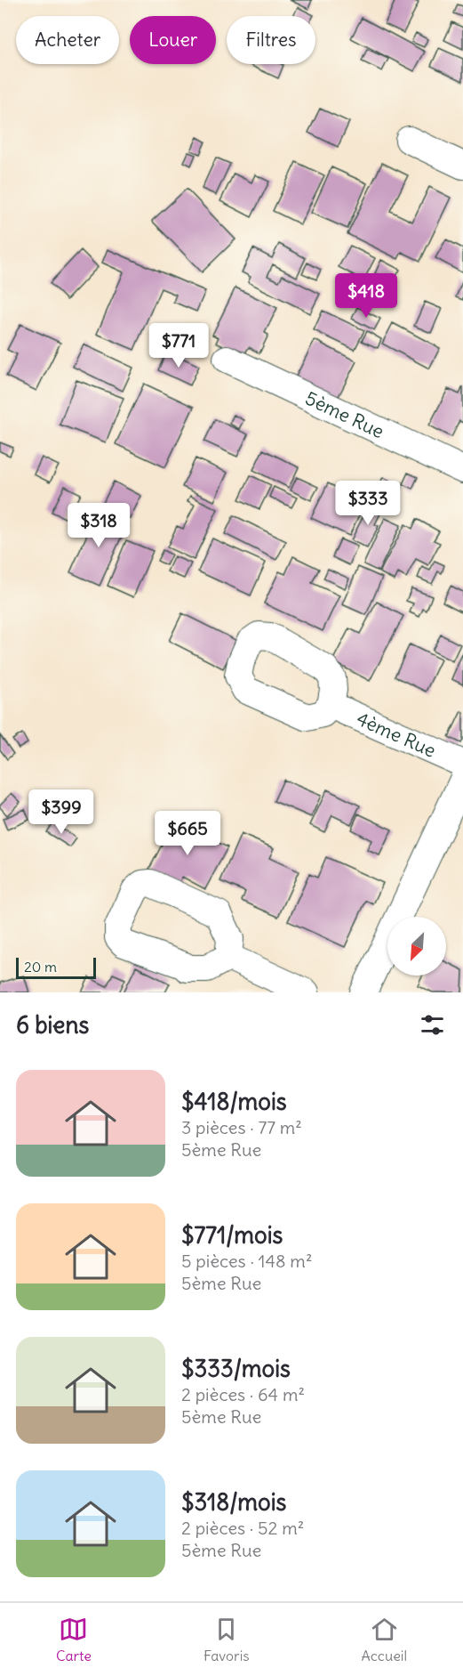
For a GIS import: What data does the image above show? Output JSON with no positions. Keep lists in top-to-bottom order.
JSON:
{
  "streets": {
    "street": ["5ème Rue", "4ème Rue"]
  },
  "scale_bar": "20 m",
  "north": "bottom left",
  "page": {
    "chip": ["Acheter", "Louer", "Filtres"],
    "price": [
      "$418",
      "$771",
      "$333",
      "$318",
      "$399",
      "$665"
    ],
    "scale": "20 m",
    "heading": "6 biens",
    "list": [
      {
        "name": "$418/mois",
        "note": "3 pièces · 77 m² · 5ème Rue"
      },
      {
        "name": "$771/mois",
        "note": "5 pièces · 148 m² · 5ème Rue"
      },
      {
        "name": "$333/mois",
        "note": "2 pièces · 64 m² · 5ème Rue"
      },
      {
        "name": "$318/mois",
        "note": "2 pièces · 52 m² · 5ème Rue"
      }
    ],
    "tabs": ["Carte", "Favoris", "Accueil"]
  }
}
